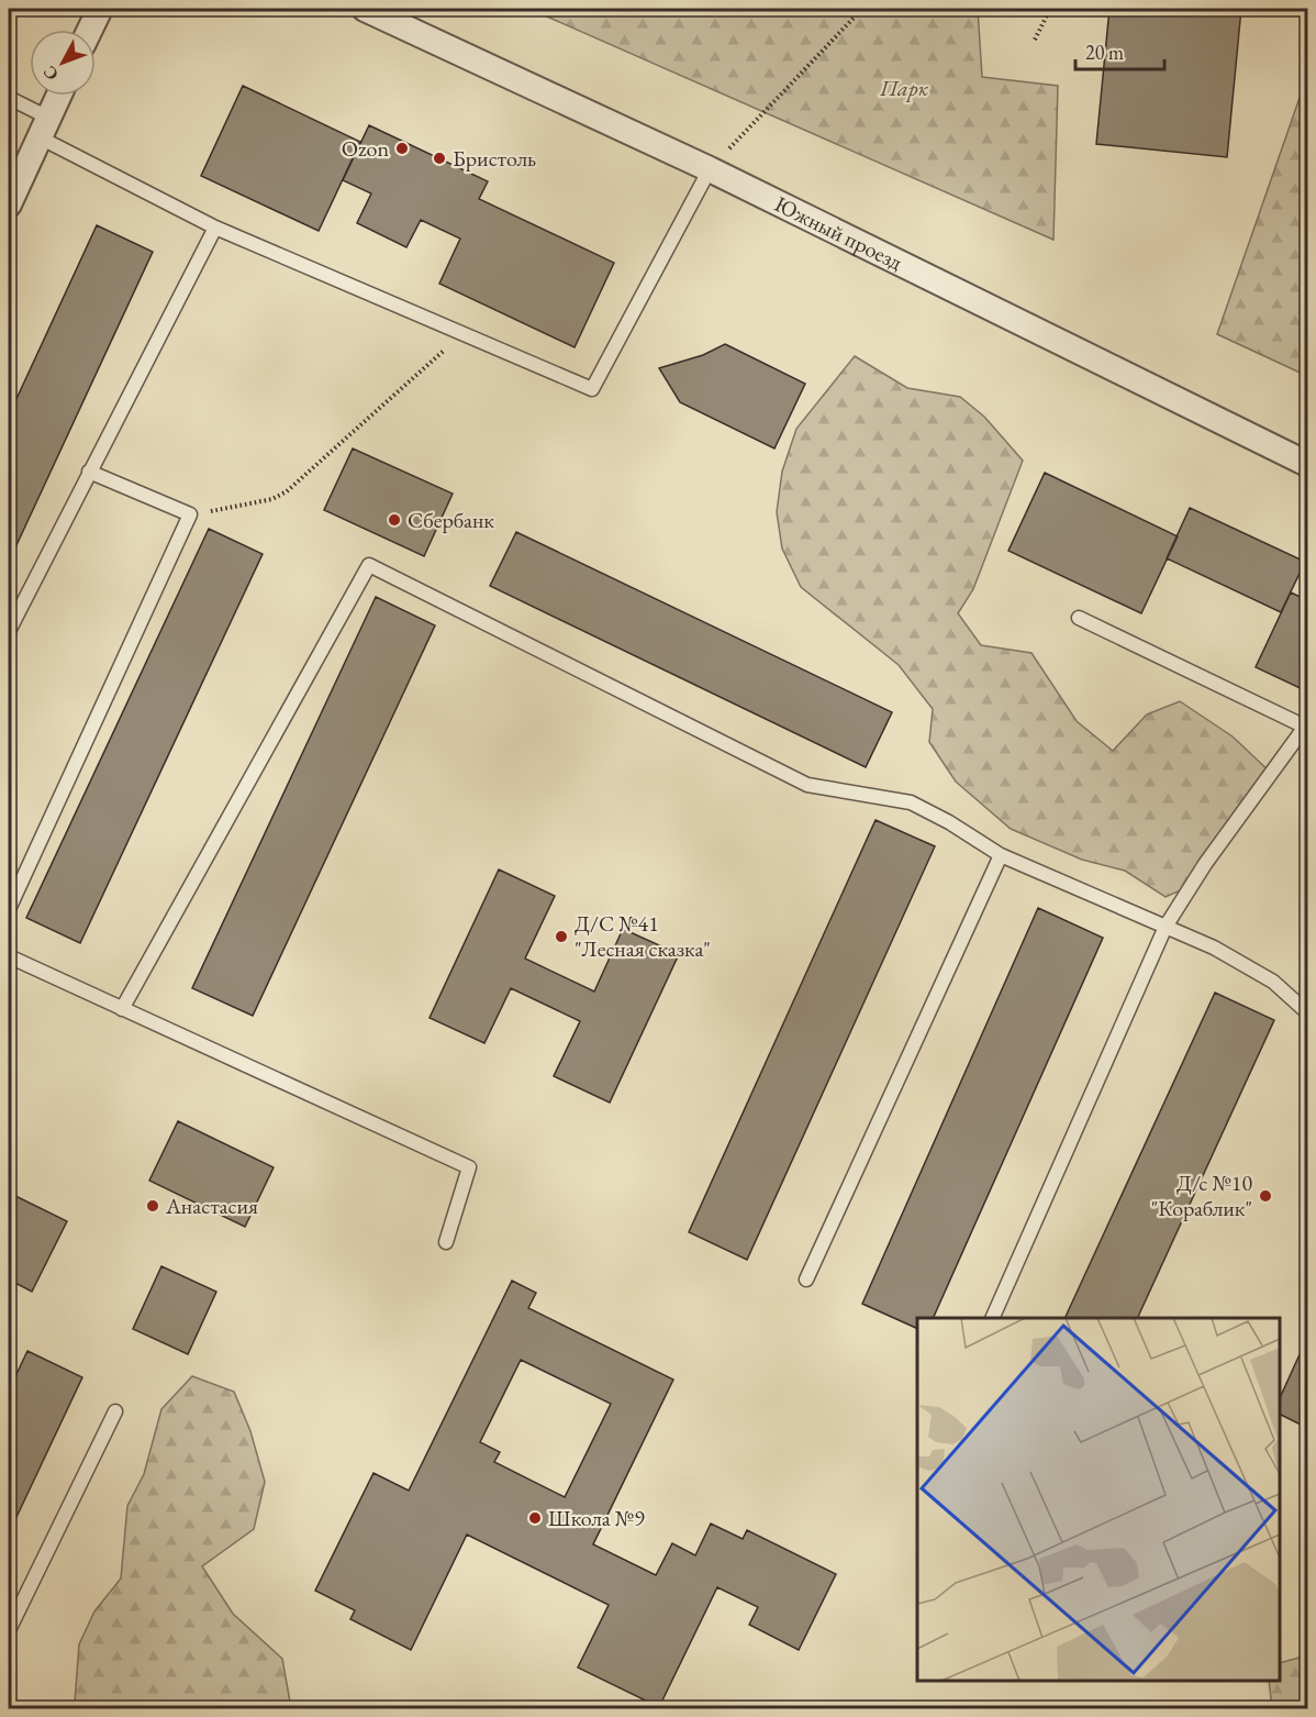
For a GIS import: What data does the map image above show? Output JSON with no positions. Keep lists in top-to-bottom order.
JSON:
{
  "streets": {
    "street": ["Южный проезд"]
  },
  "parks": ["Парк"],
  "places": [
    "Ozon",
    "Бристоль",
    "Сбербанк",
    "Д/С №41 \"Лесная сказка\"",
    "Д/с №10 \"Кораблик\"",
    "Анастасия",
    "Школа №9"
  ],
  "scale_bar": "20 m",
  "north": "bottom left"
}
